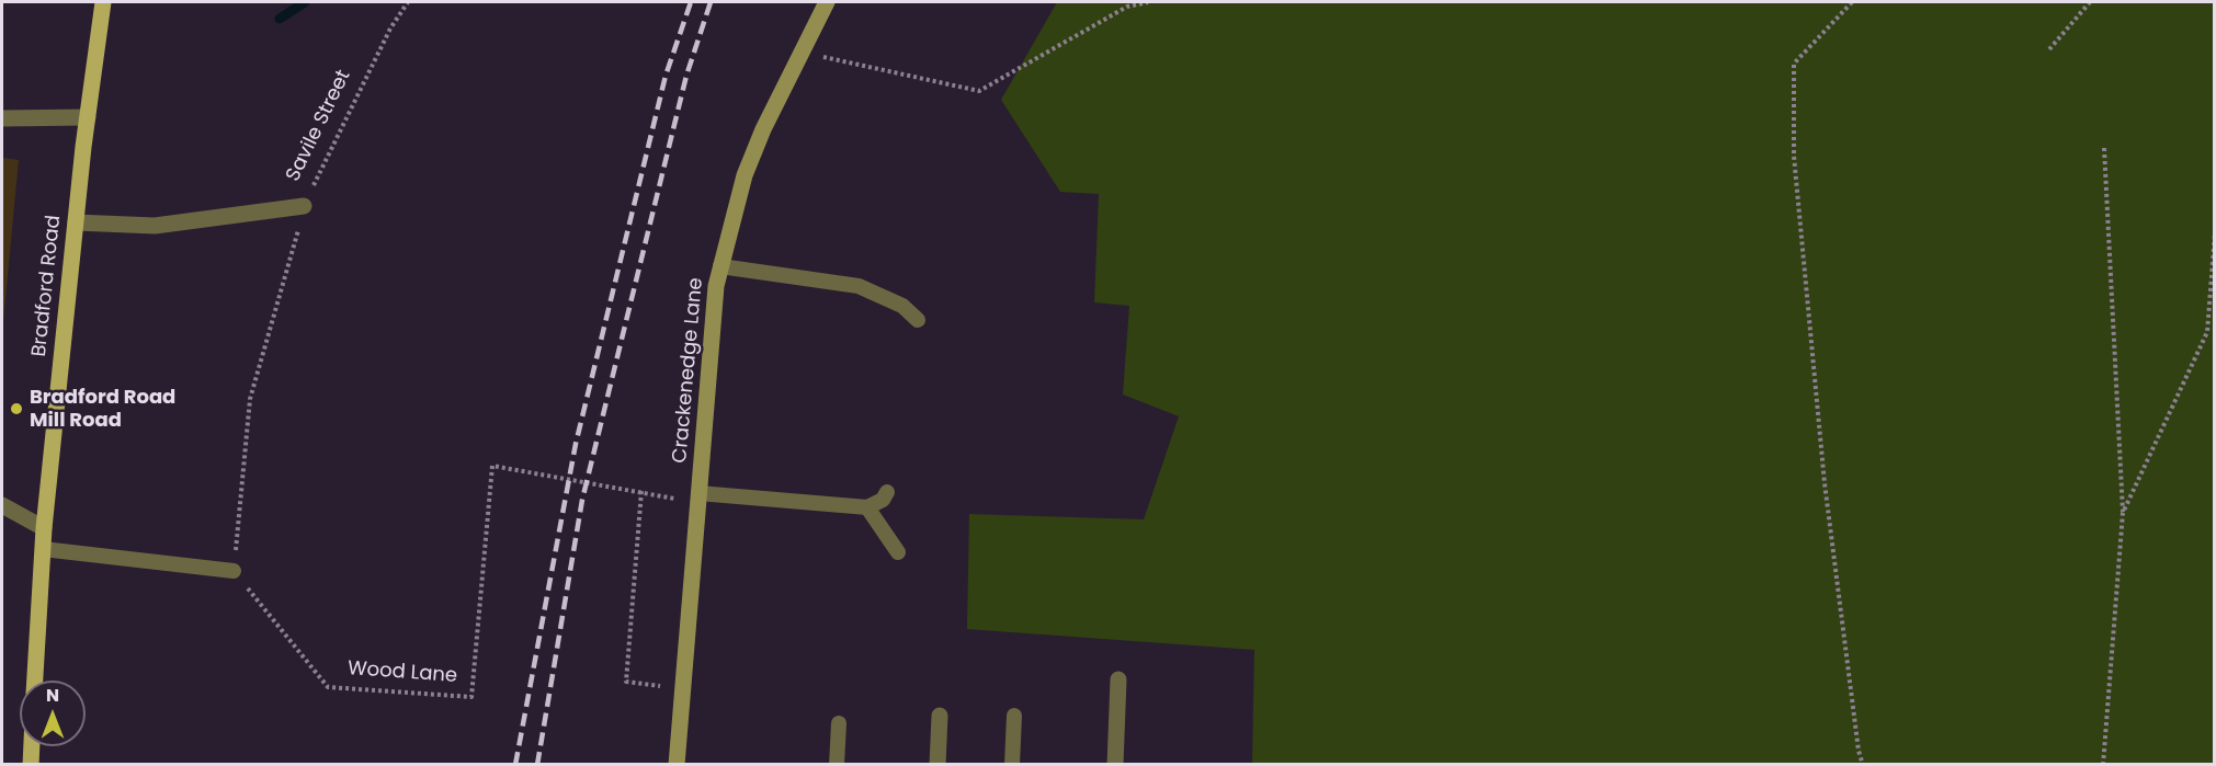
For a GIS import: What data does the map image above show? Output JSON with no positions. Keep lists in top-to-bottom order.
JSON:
{
  "streets": {
    "main road": ["Bradford Road"],
    "street": ["Savile Street", "Crackenedge Lane"],
    "path": ["Wood Lane"]
  },
  "crossings": [
    ["Savile Street", "Bradford Road"]
  ],
  "places": ["Bradford Road Mill Road"],
  "north": "top"
}
